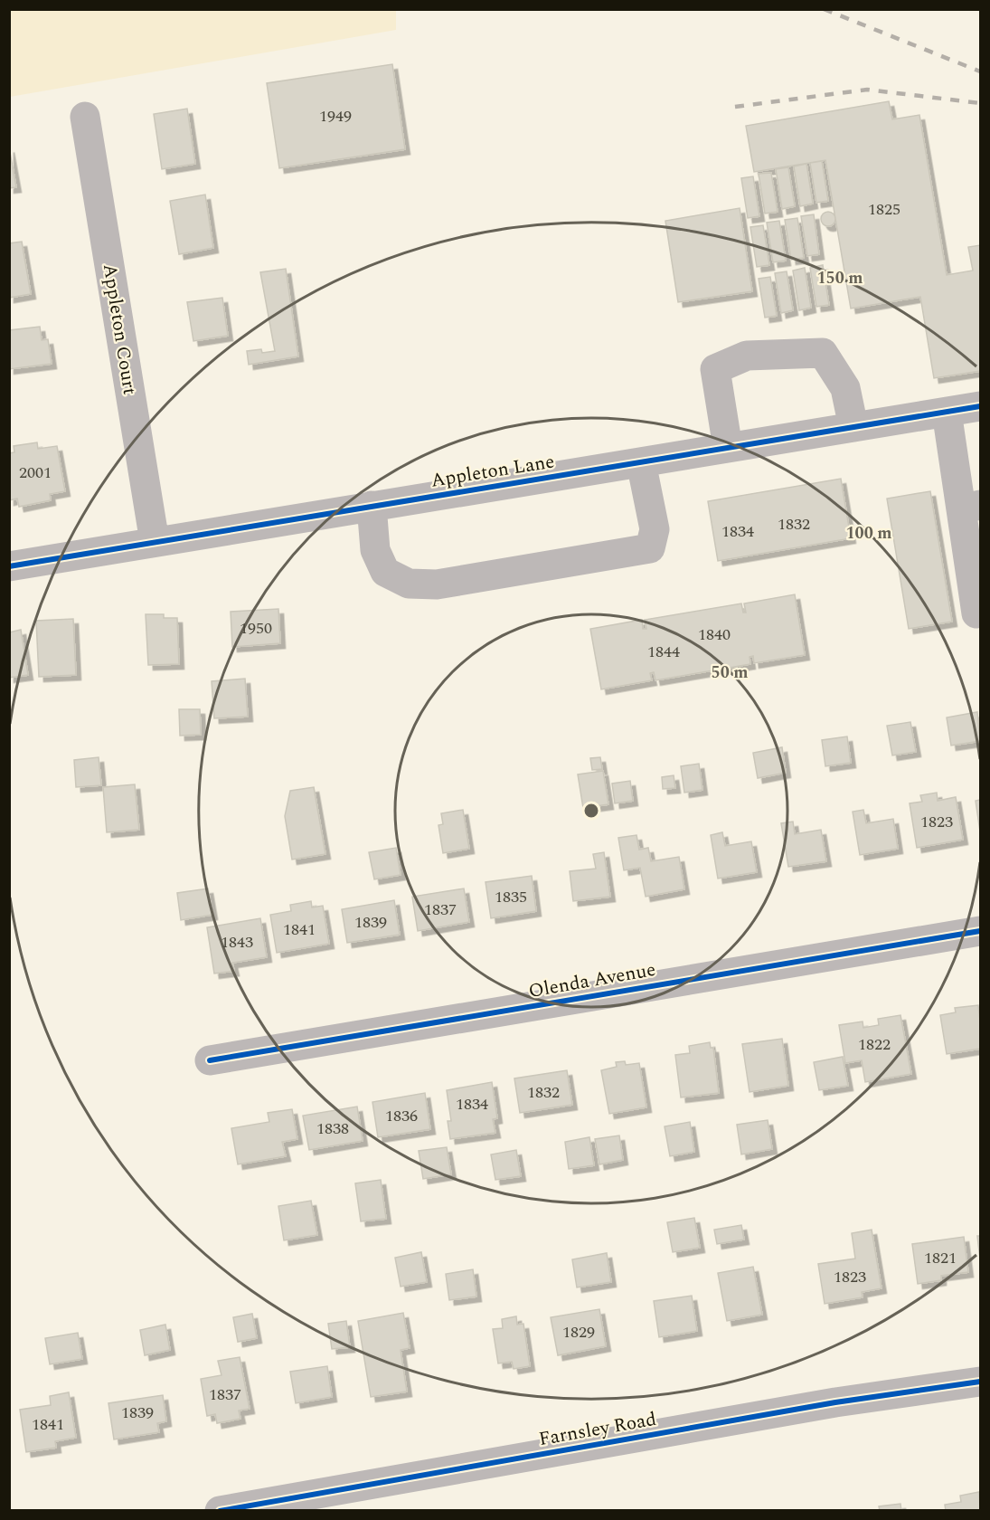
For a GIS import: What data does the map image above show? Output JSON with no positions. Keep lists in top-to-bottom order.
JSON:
{
  "streets": {
    "street": [
      "Appleton Court",
      "Appleton Lane",
      "Olenda Avenue",
      "Farnsley Road"
    ]
  },
  "crossings": [
    ["Appleton Court", "Appleton Lane"]
  ],
  "house_numbers": [
    "1949",
    "1825",
    "2001",
    "1832",
    "1834",
    "1950",
    "1840",
    "1844",
    "1823",
    "1835",
    "1837",
    "1839",
    "1841",
    "1843",
    "1822",
    "1832",
    "1834",
    "1836",
    "1838",
    "1821",
    "1823",
    "1829",
    "1837",
    "1839",
    "1841"
  ],
  "rings": ["150 m", "100 m", "50 m"]
}
